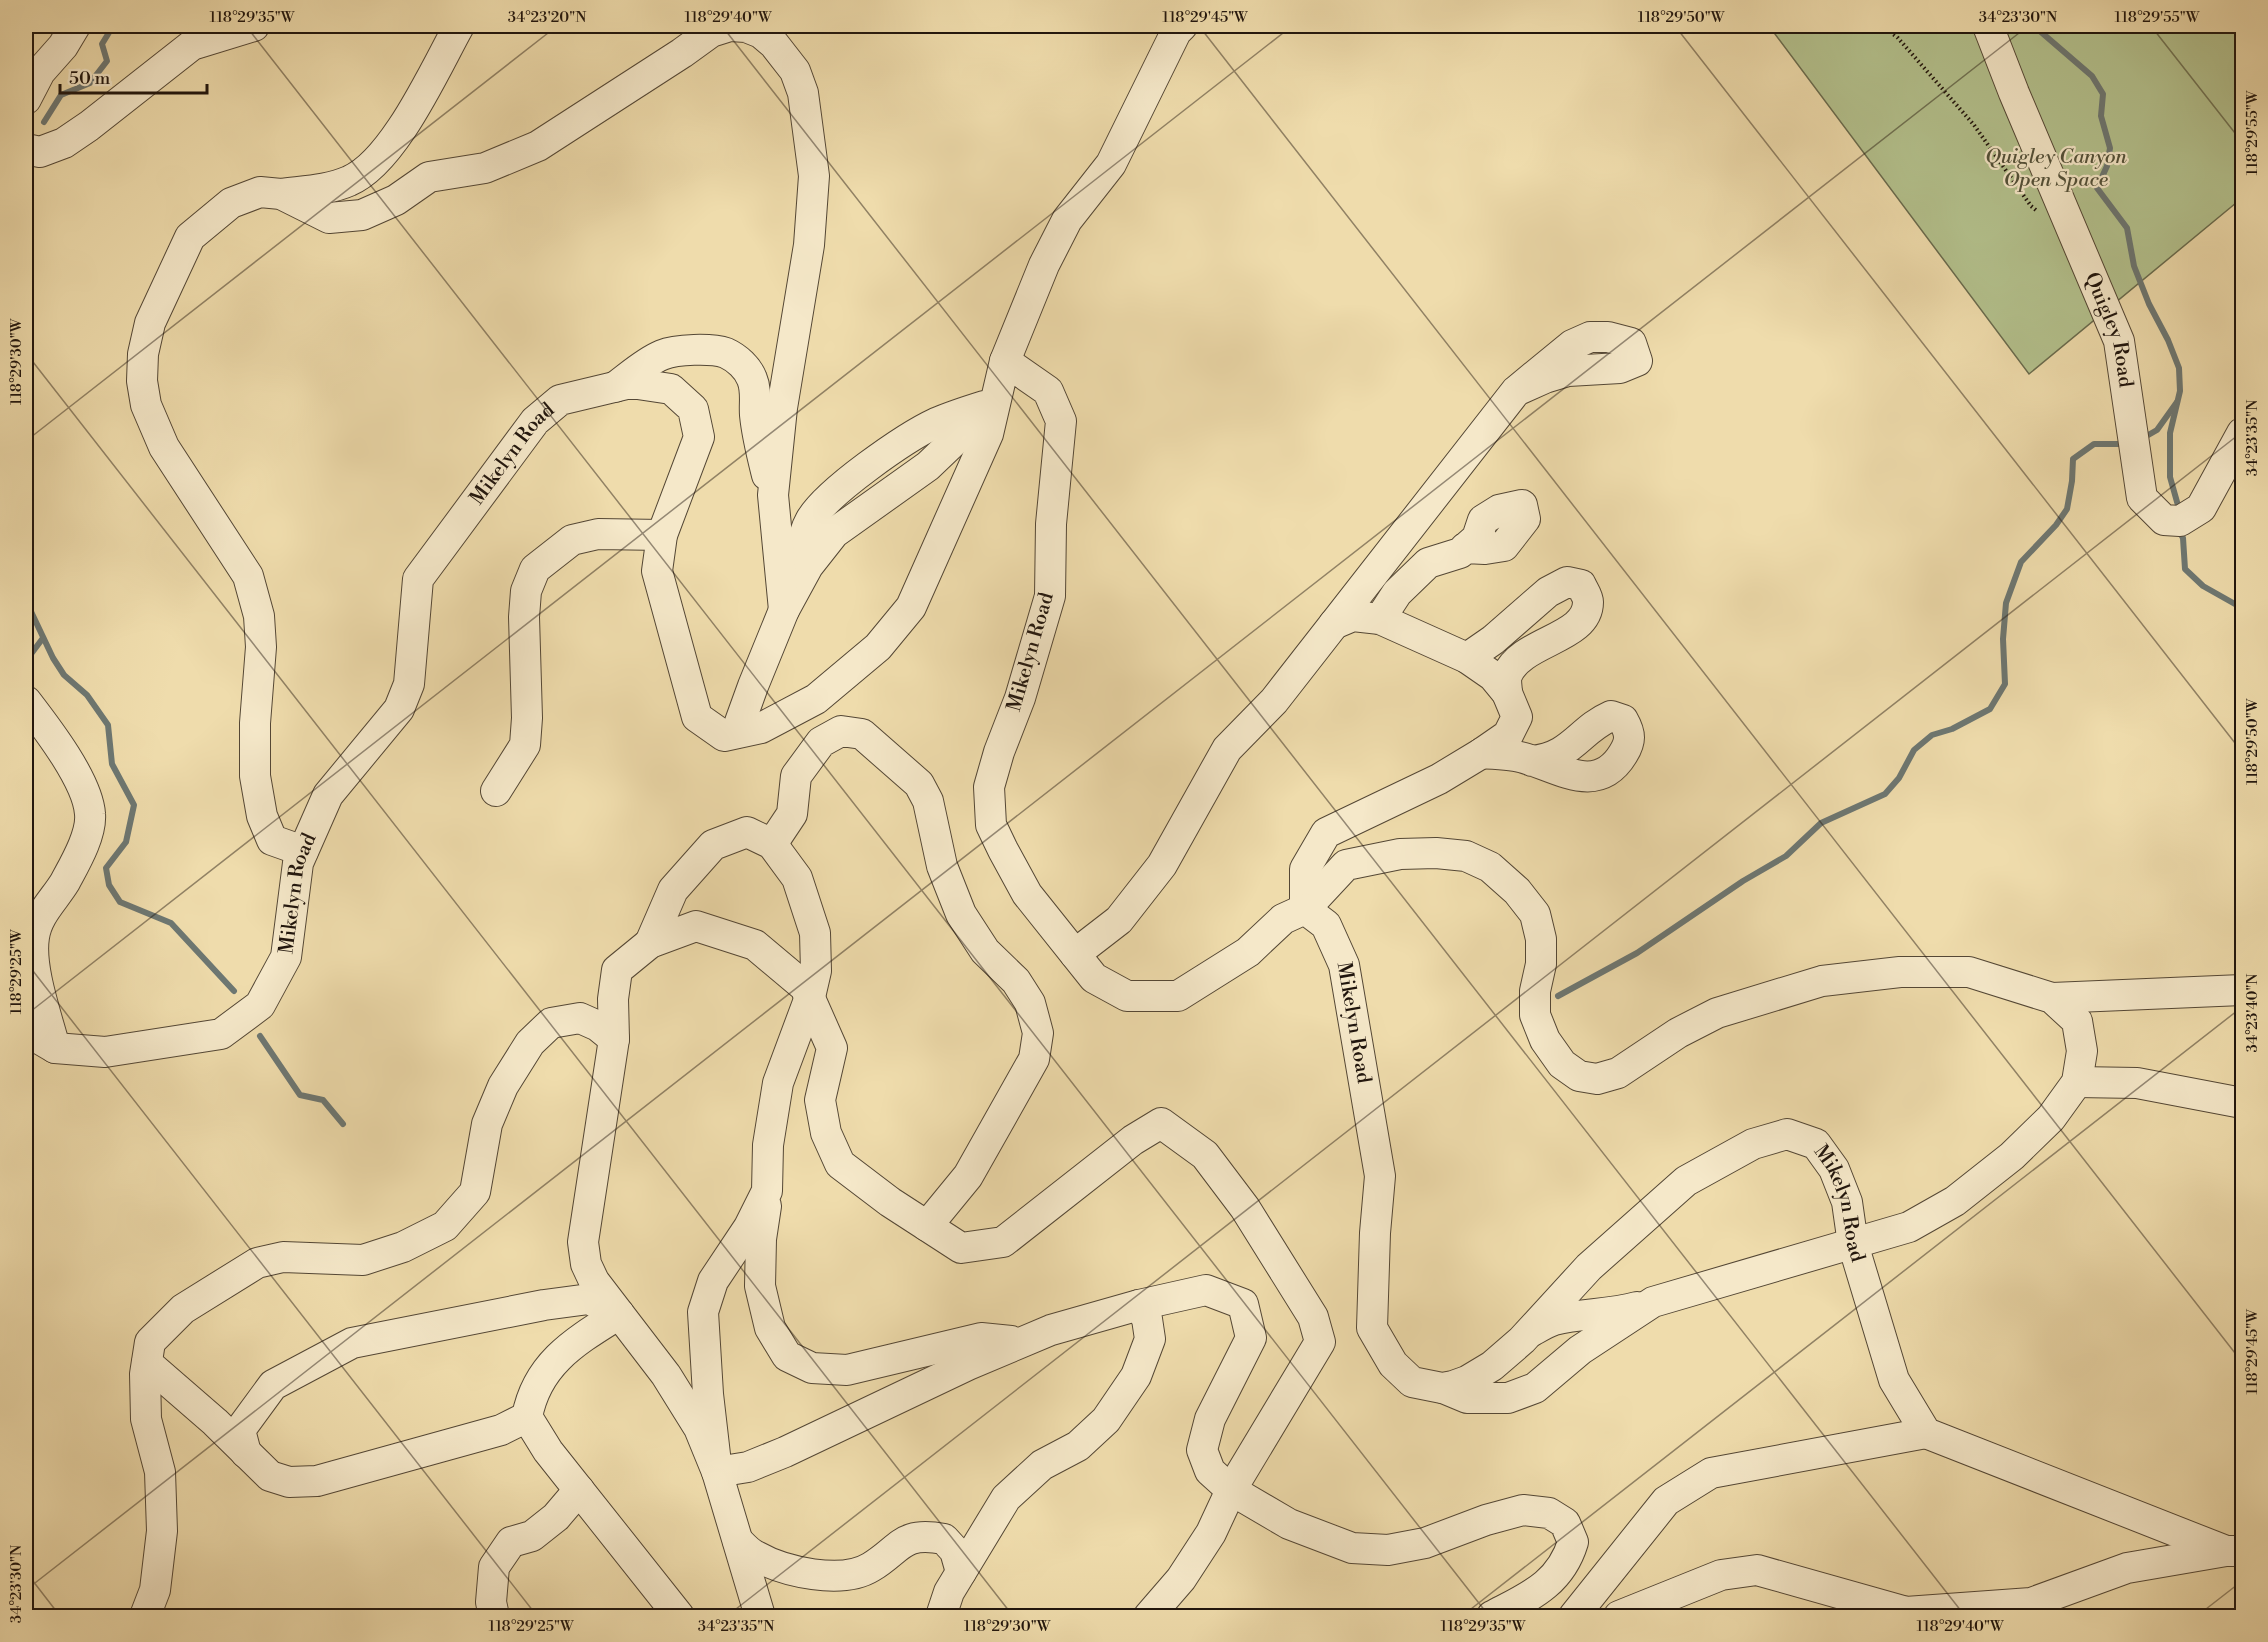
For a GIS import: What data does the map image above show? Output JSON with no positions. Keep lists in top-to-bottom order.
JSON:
{
  "streets": {
    "street": ["Quigley Road", "Mikelyn Road"]
  },
  "parks": ["Quigley Canyon Open Space"],
  "scale_bar": "50 m",
  "coordinates": [
    "118°29'35\"W",
    "34°23'20\"N",
    "118°29'40\"W",
    "118°29'45\"W",
    "118°29'50\"W",
    "34°23'30\"N",
    "118°29'55\"W",
    "118°29'30\"W",
    "34°23'35\"N",
    "118°29'25\"W",
    "34°23'40\"N"
  ]
}
